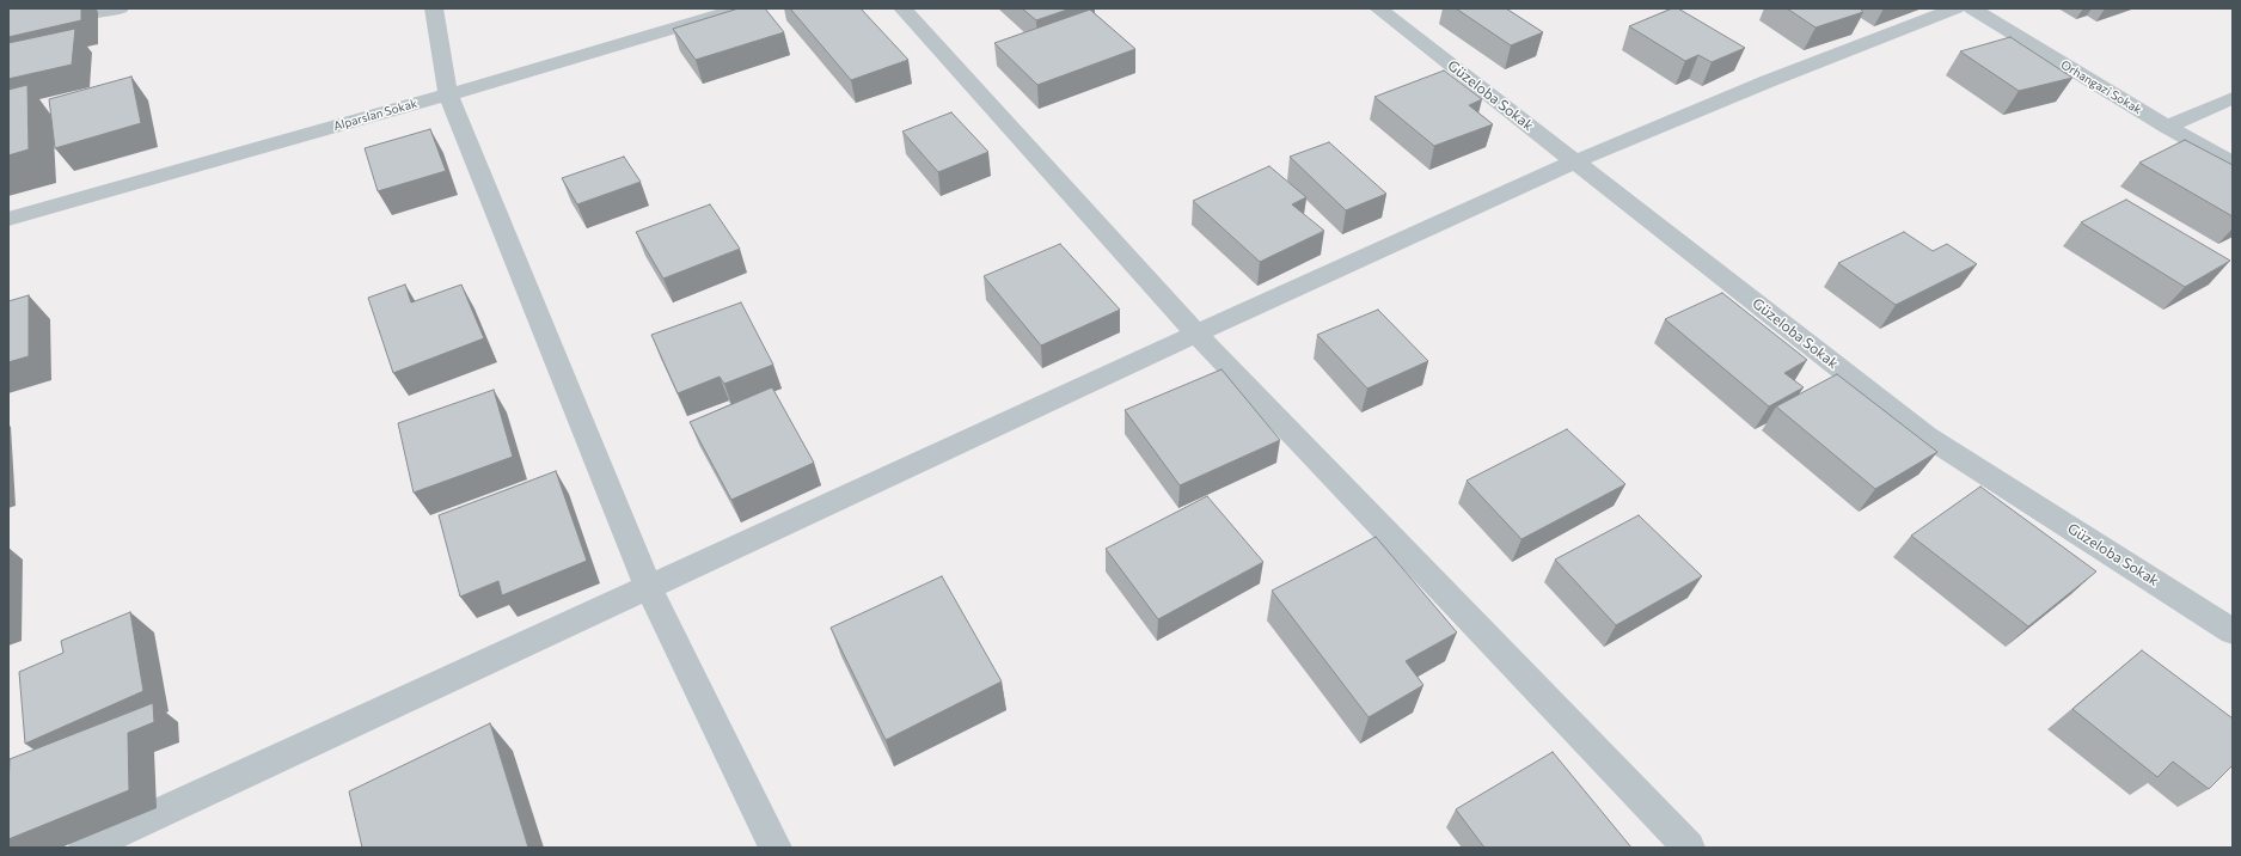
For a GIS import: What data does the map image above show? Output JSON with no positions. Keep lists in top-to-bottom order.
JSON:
{
  "streets": {
    "street": ["Orhangazi Sokak", "Güzeloba Sokak", "Alparslan Sokak"]
  }
}
